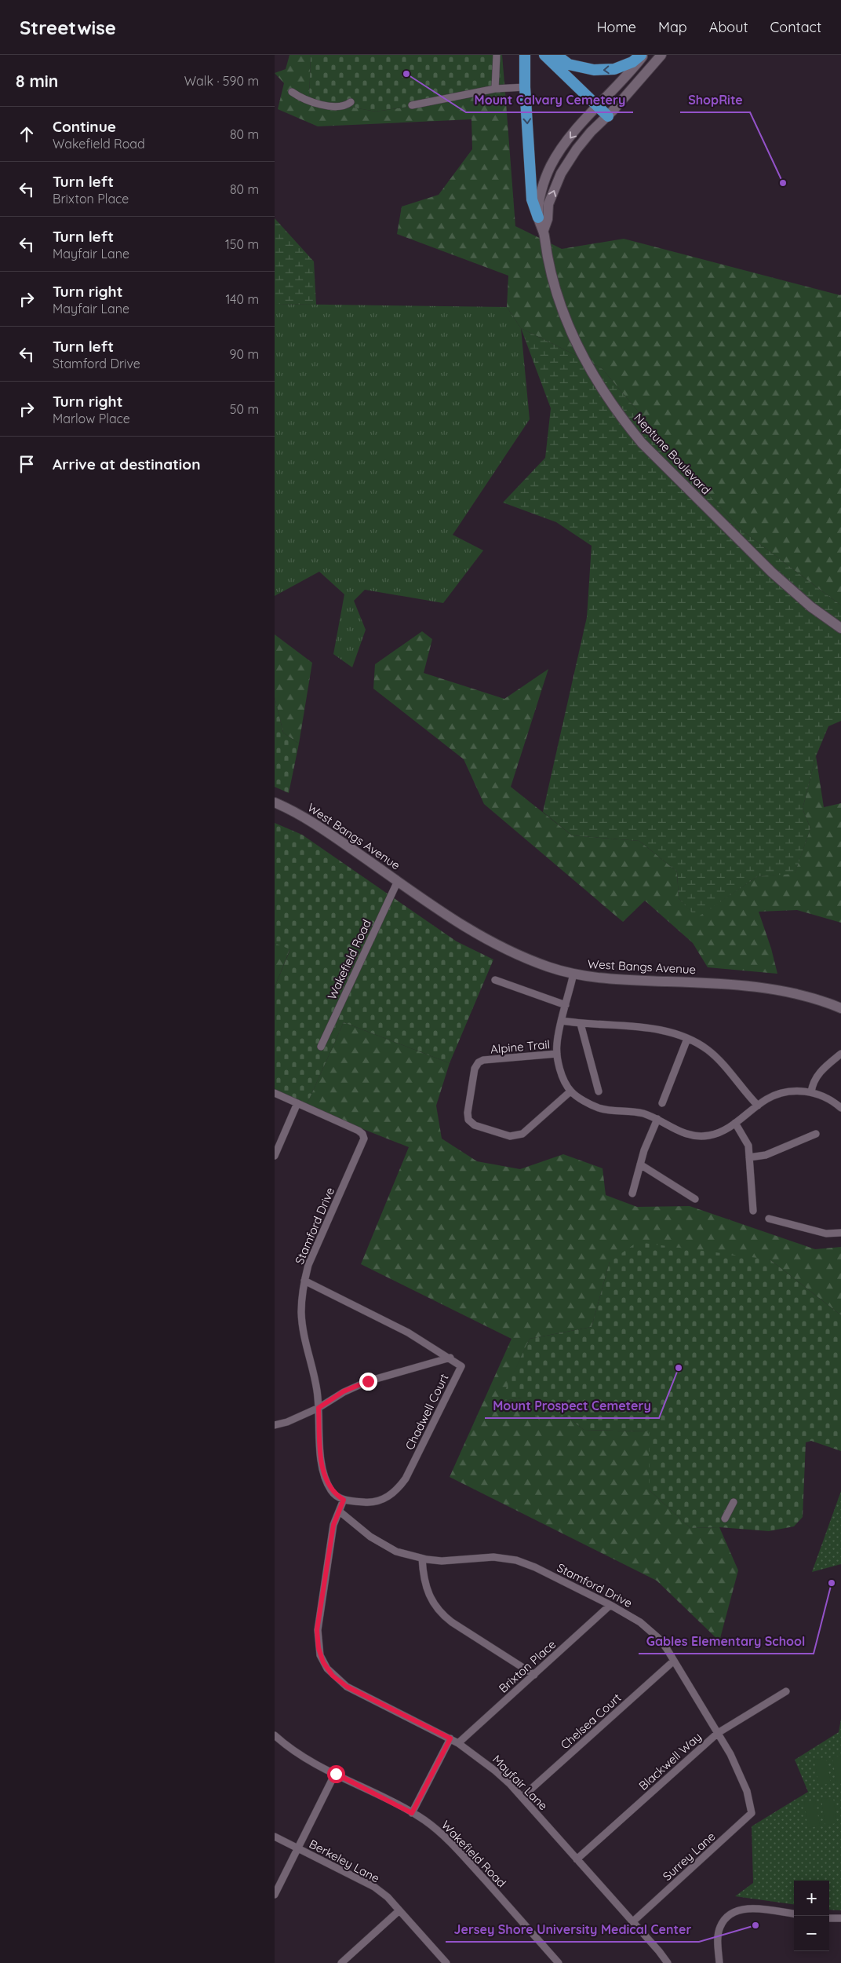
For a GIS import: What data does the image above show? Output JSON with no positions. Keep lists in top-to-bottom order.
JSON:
{
  "streets": {
    "street": [
      "Neptune Boulevard",
      "West Bangs Avenue",
      "Wakefield Road",
      "Alpine Trail",
      "Stamford Drive",
      "Chadwell Court",
      "Brixton Place",
      "Chelsea Court",
      "Blackwell Way",
      "Mayfair Lane",
      "Surrey Lane",
      "Berkeley Lane"
    ]
  },
  "crossings": [
    ["West Bangs Avenue", "Wakefield Road"],
    ["West Bangs Avenue", "Alpine Trail"],
    ["Stamford Drive", "Chadwell Court"],
    ["Stamford Drive", "Brixton Place"],
    ["Stamford Drive", "Chelsea Court"],
    ["Stamford Drive", "Blackwell Way"],
    ["Stamford Drive", "Mayfair Lane"],
    ["Stamford Drive", "Surrey Lane"],
    ["Chadwell Court", "Mayfair Lane"],
    ["Brixton Place", "Mayfair Lane"],
    ["Chelsea Court", "Mayfair Lane"],
    ["Blackwell Way", "Mayfair Lane"],
    ["Mayfair Lane", "Surrey Lane"]
  ],
  "places": [
    "Mount Calvary Cemetery",
    "ShopRite",
    "Mount Prospect Cemetery",
    "Gables Elementary School",
    "Jersey Shore University Medical Center"
  ],
  "page": {
    "header": "Streetwise",
    "nav": [
      "Home",
      "Map",
      "About",
      "Contact"
    ],
    "heading": ["8 min", "Walk · 590 m"],
    "list": [
      ["Continue", "Wakefield Road", "80 m"],
      ["Turn left", "Brixton Place", "80 m"],
      ["Turn left", "Mayfair Lane", "150 m"],
      ["Turn right", "Mayfair Lane", "140 m"],
      ["Turn left", "Stamford Drive", "90 m"],
      ["Turn right", "Marlow Place", "50 m"],
      "Arrive at destination"
    ],
    "map_buttons": ["+", "−"]
  }
}
